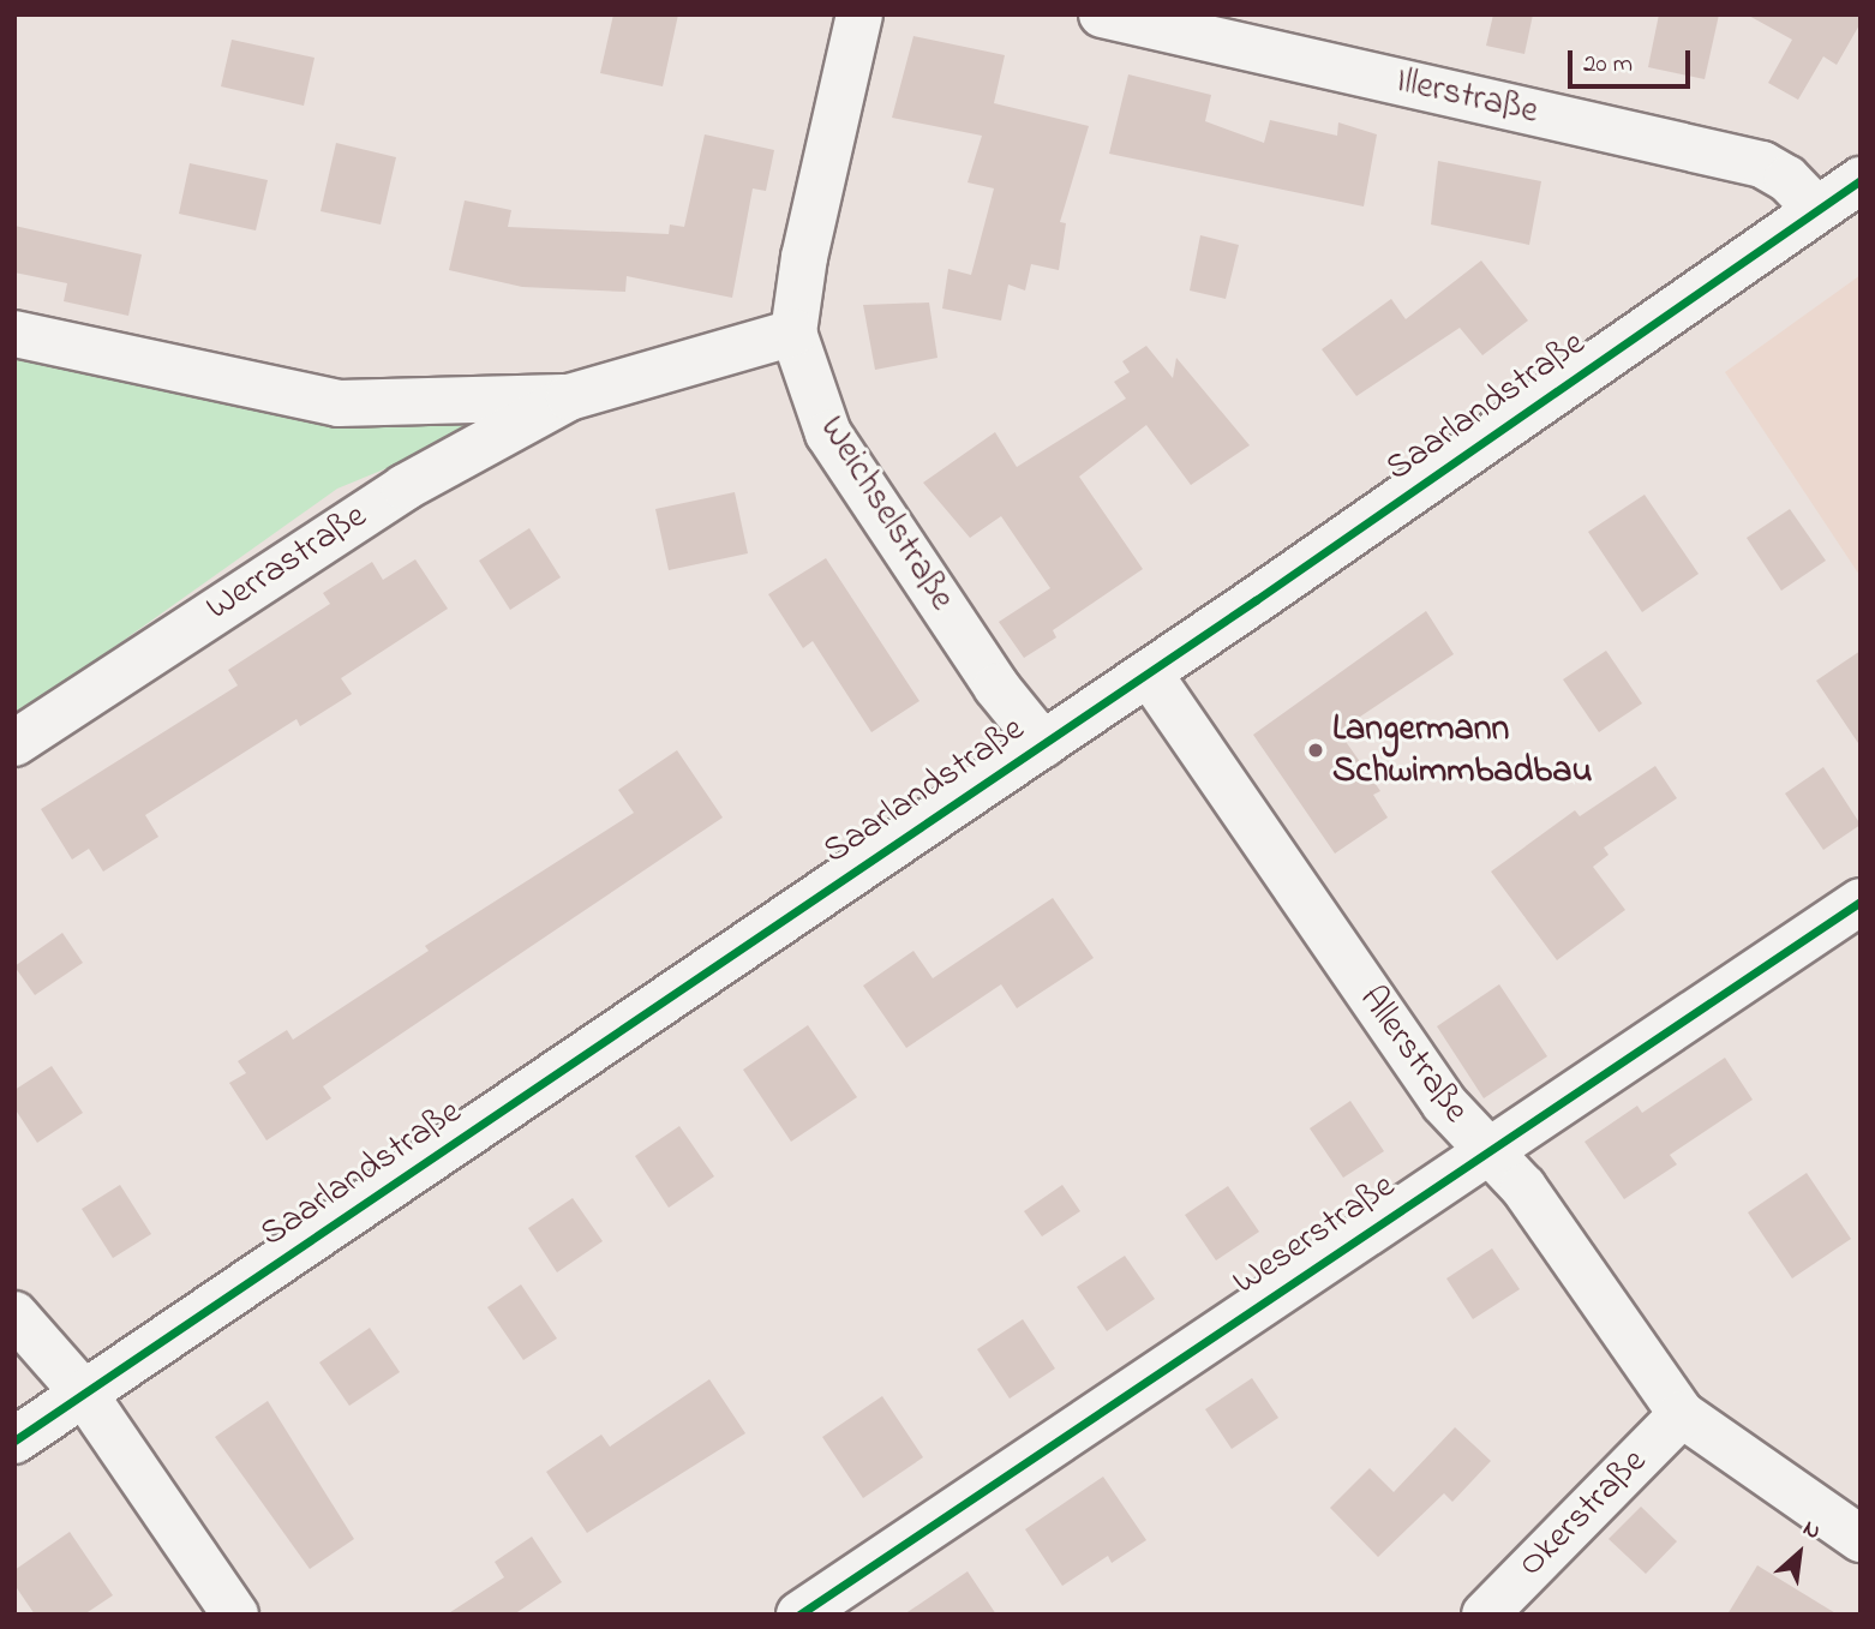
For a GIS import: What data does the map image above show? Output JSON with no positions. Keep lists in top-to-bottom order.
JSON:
{
  "streets": {
    "street": [
      "Illerstraße",
      "Saarlandstraße",
      "Weichselstraße",
      "Werrastraße",
      "Allerstraße",
      "Weserstraße",
      "Okerstraße"
    ]
  },
  "crossings": [
    ["Illerstraße", "Saarlandstraße"],
    ["Saarlandstraße", "Weichselstraße"],
    ["Saarlandstraße", "Allerstraße"],
    ["Weichselstraße", "Werrastraße"],
    ["Allerstraße", "Weserstraße"],
    ["Allerstraße", "Okerstraße"]
  ],
  "places": ["Langermann Schwimmbadbau"],
  "scale_bar": "20 m",
  "north": "top right"
}
